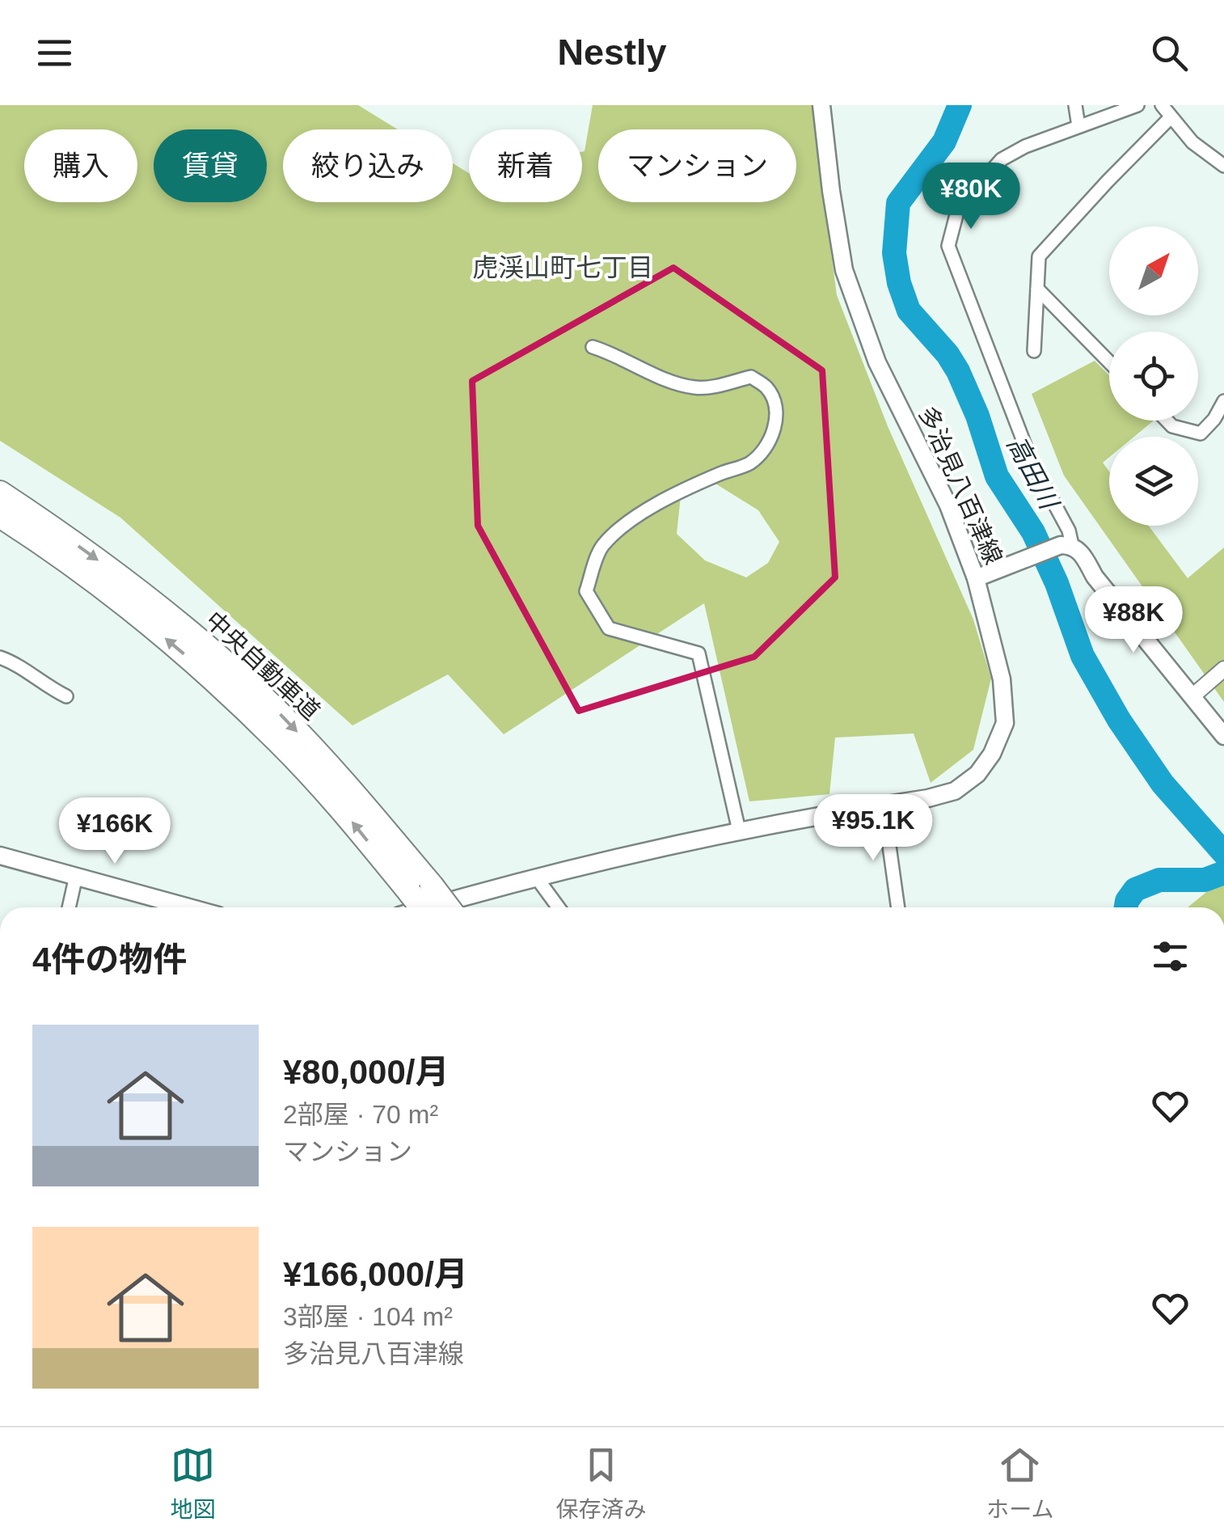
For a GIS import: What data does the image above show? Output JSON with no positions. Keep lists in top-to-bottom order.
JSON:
{
  "streets": {
    "highway": ["中央自動車道"],
    "main road": ["多治見八百津線"]
  },
  "districts": ["虎渓山町七丁目"],
  "water": ["高田川"],
  "north": "top right",
  "page": {
    "header": "Nestly",
    "chip": [
      "購入",
      "賃貸",
      "絞り込み",
      "新着",
      "マンション"
    ],
    "price": [
      "¥80K",
      "¥88K",
      "¥95.1K",
      "¥166K"
    ],
    "heading": "4件の物件",
    "list": [
      {
        "name": "¥80,000/月",
        "note": "2部屋 · 70 m² · マンション"
      },
      {
        "name": "¥166,000/月",
        "note": "3部屋 · 104 m² · 多治見八百津線"
      }
    ],
    "tabs": ["地図", "保存済み", "ホーム"]
  }
}
